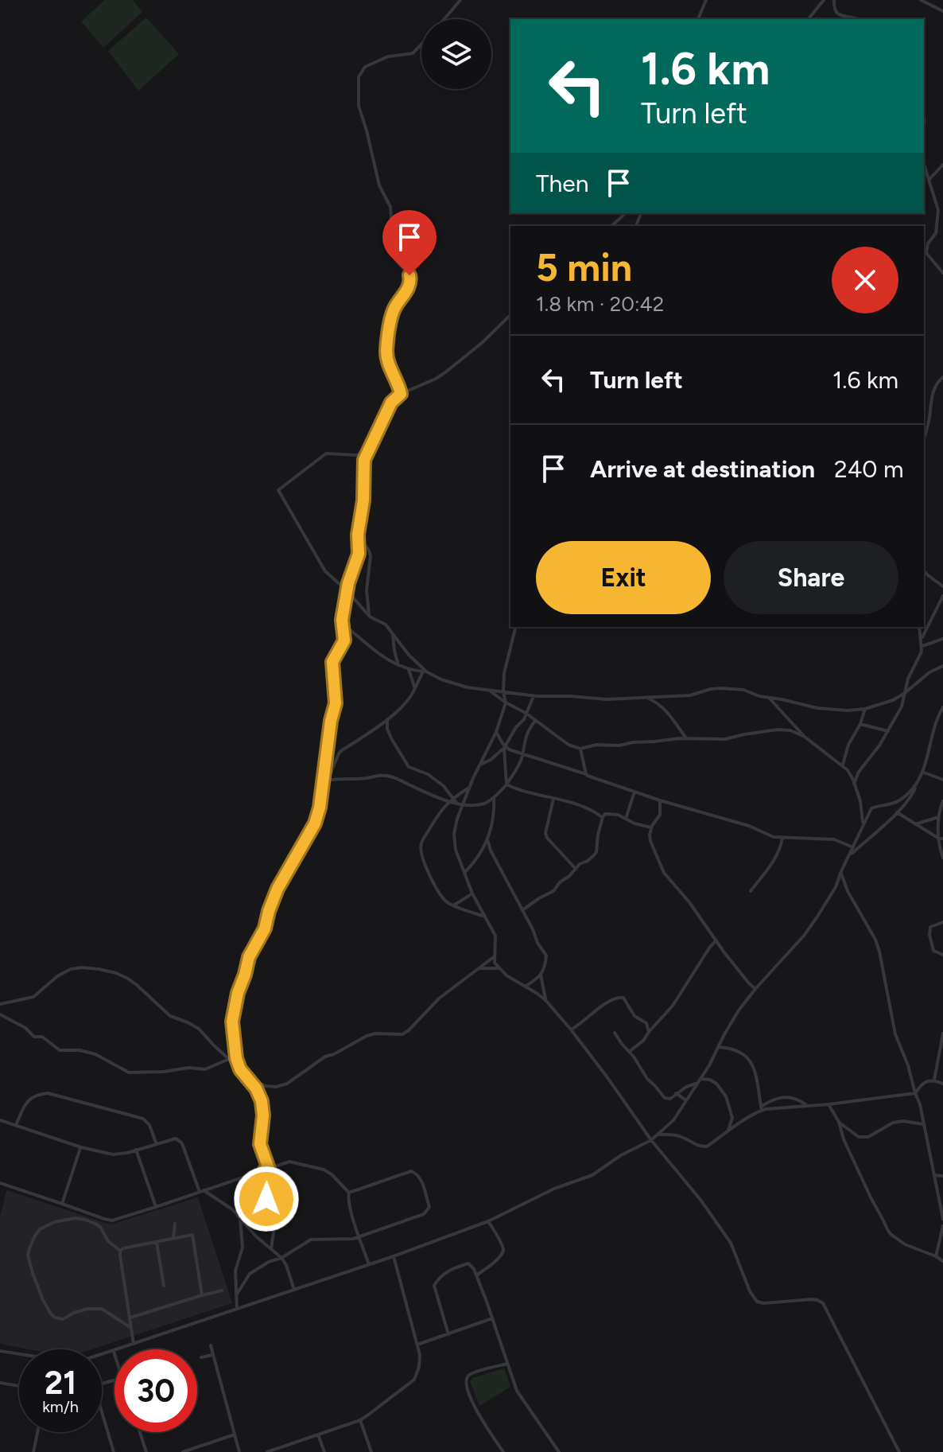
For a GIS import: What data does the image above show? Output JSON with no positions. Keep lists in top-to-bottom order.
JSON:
{
  "page": {
    "turn": ["1.6 km", "Turn left"],
    "then": "Then",
    "heading": ["5 min", "1.8 km · 20:42"],
    "list": [
      {
        "name": "Turn left",
        "value": "1.6 km"
      },
      {
        "name": "Arrive at destination",
        "value": "240 m"
      }
    ],
    "buttons": ["Exit", "Share"],
    "speed": "21 km/h",
    "limit": "30"
  }
}
